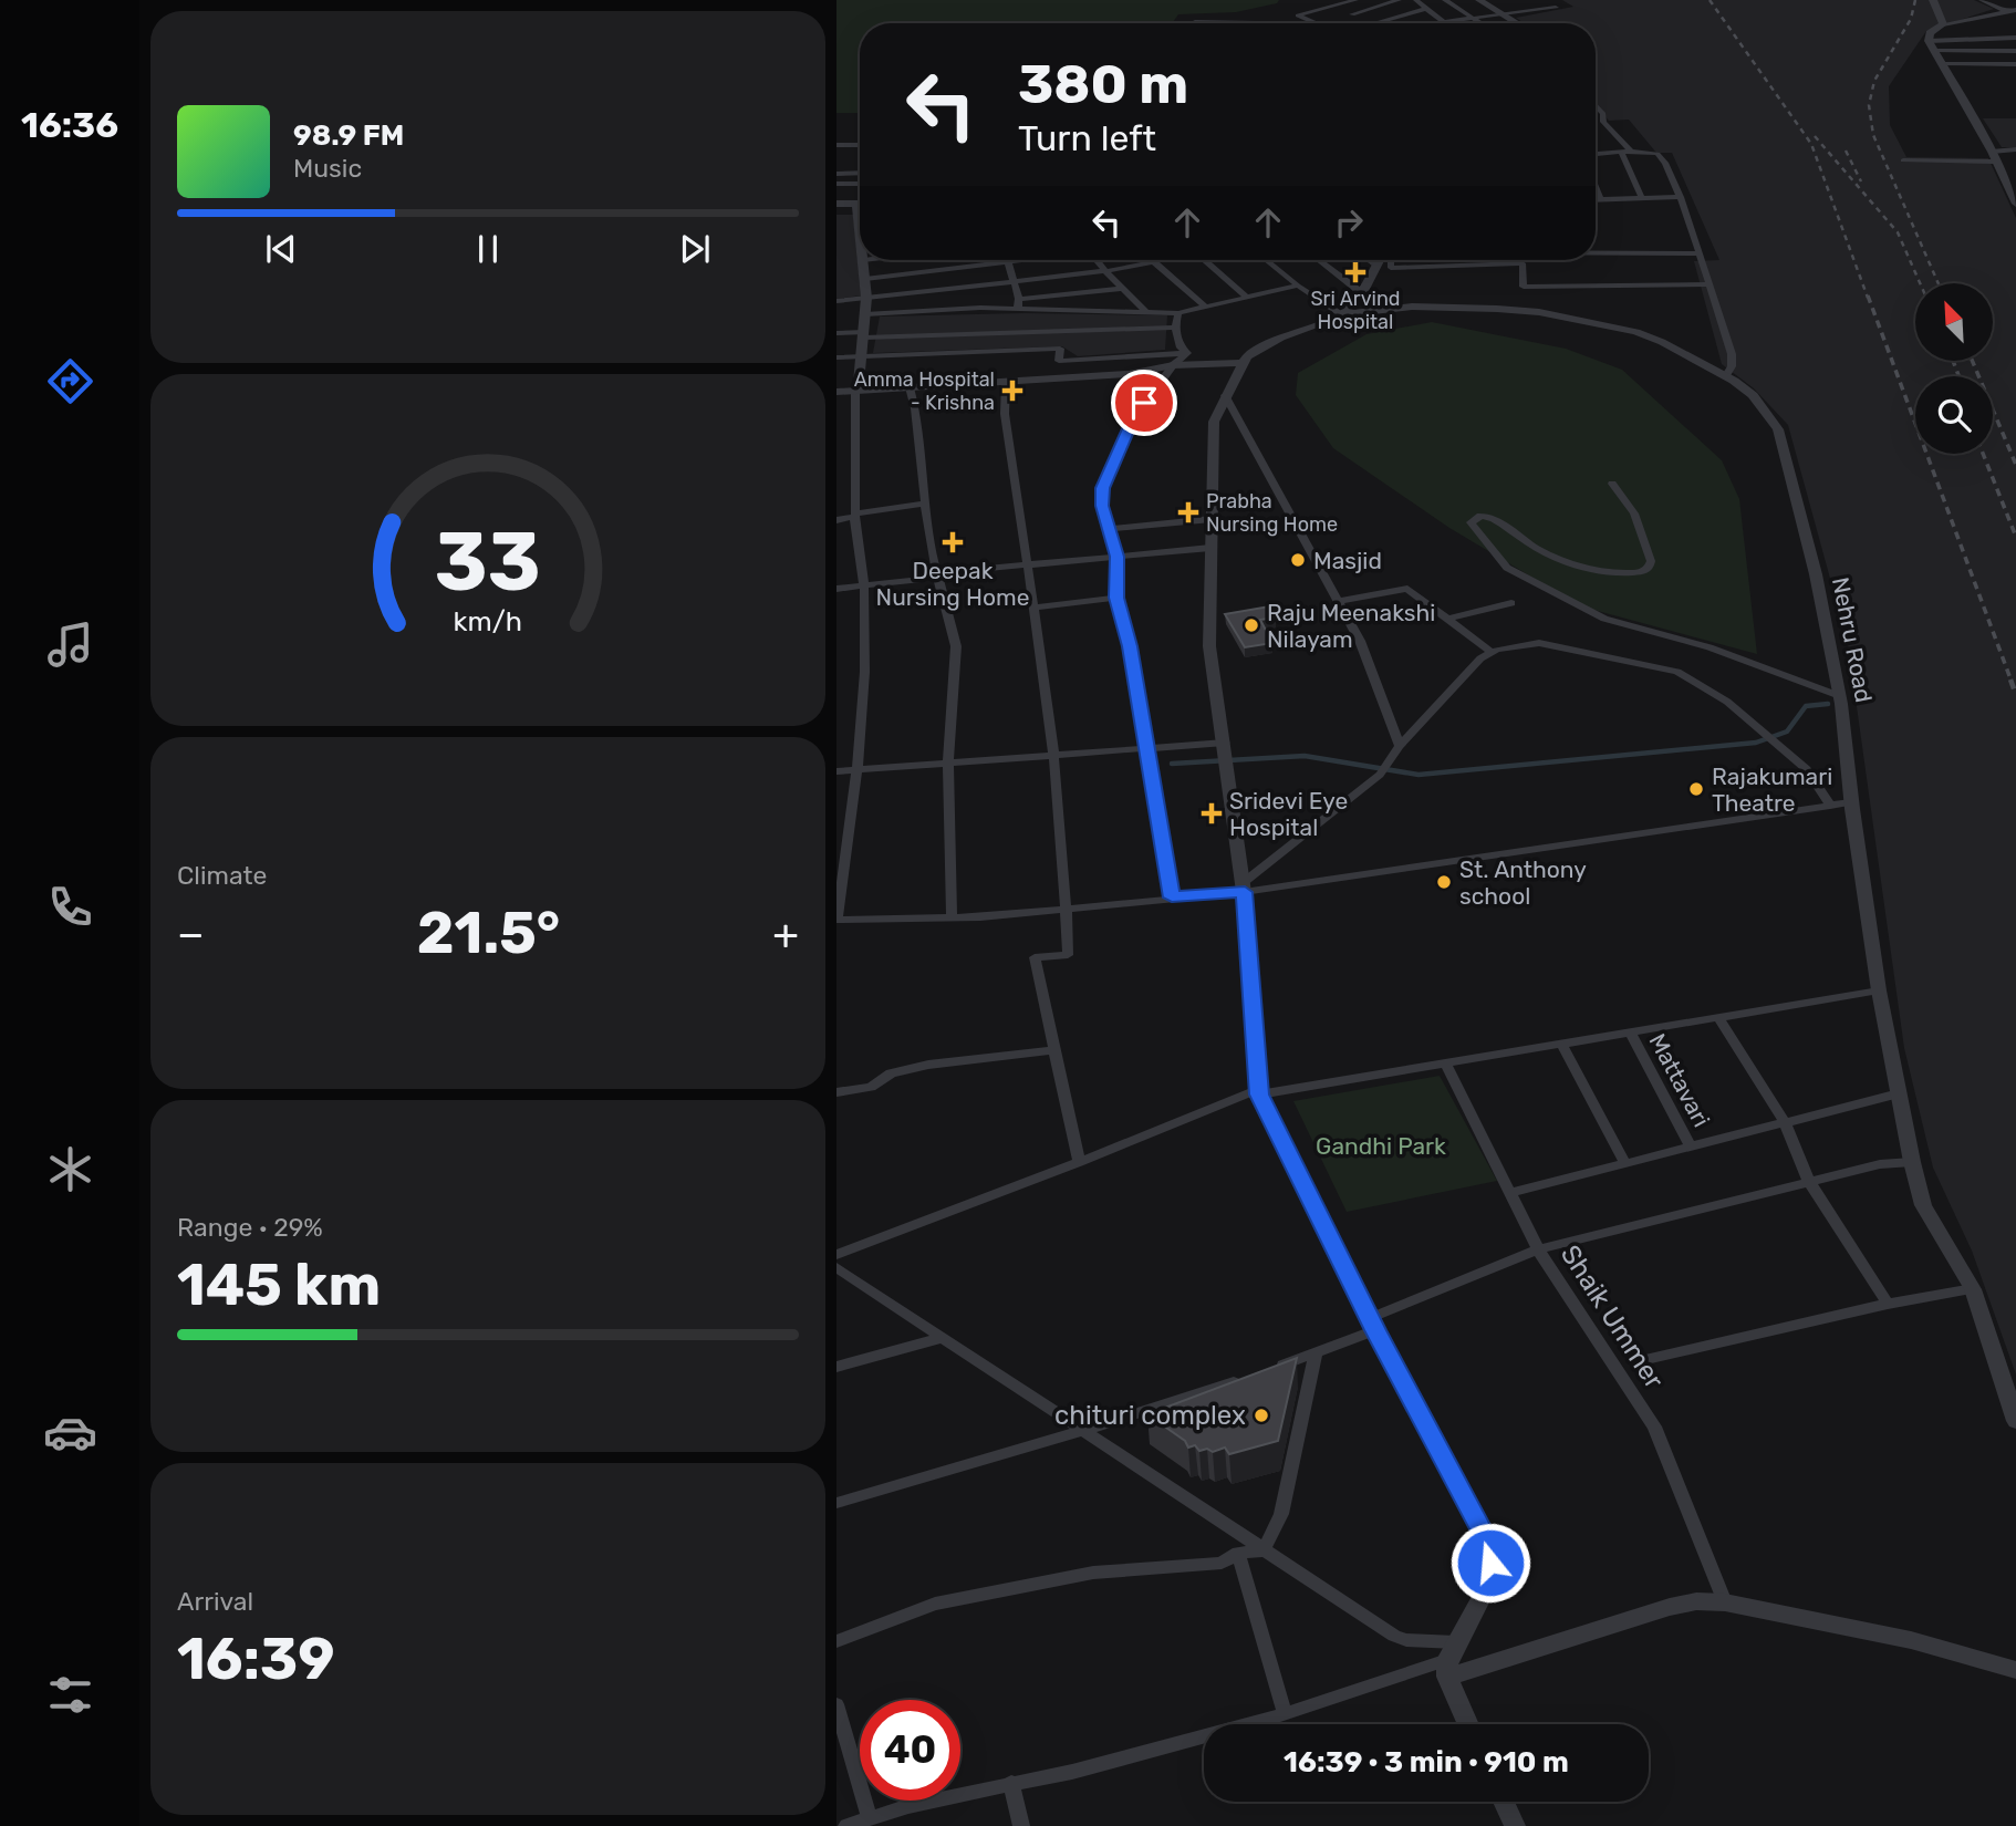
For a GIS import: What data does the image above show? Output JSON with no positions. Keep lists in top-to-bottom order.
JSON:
{
  "streets": {
    "street": ["Nehru Road", "Mattavari", "Shaik Ummer"]
  },
  "parks": ["Gandhi Park"],
  "places": {
    "health": [
      "Sri Arvind Hospital",
      "Amma Hospital - Krishna",
      "Prabha Nursing Home",
      "Deepak Nursing Home",
      "Sridevi Eye Hospital"
    ],
    "other": [
      "Masjid",
      "Raju Meenakshi Nilayam",
      "Rajakumari Theatre",
      "St. Anthony school",
      "chituri complex"
    ]
  },
  "north": "top left",
  "page": {
    "tabs": "16:36",
    "turn": ["380 m", "Turn left"],
    "song": ["98.9 FM", "Music"],
    "tile": [
      "Climate",
      ["Range · 29%", "145 km"],
      ["Arrival", "16:39"]
    ],
    "heat": ["−", "21.5°", "+"],
    "limit": "40",
    "trip": "16:39 · 3 min · 910 m",
    "gauge": ["33", "km/h"]
  }
}
